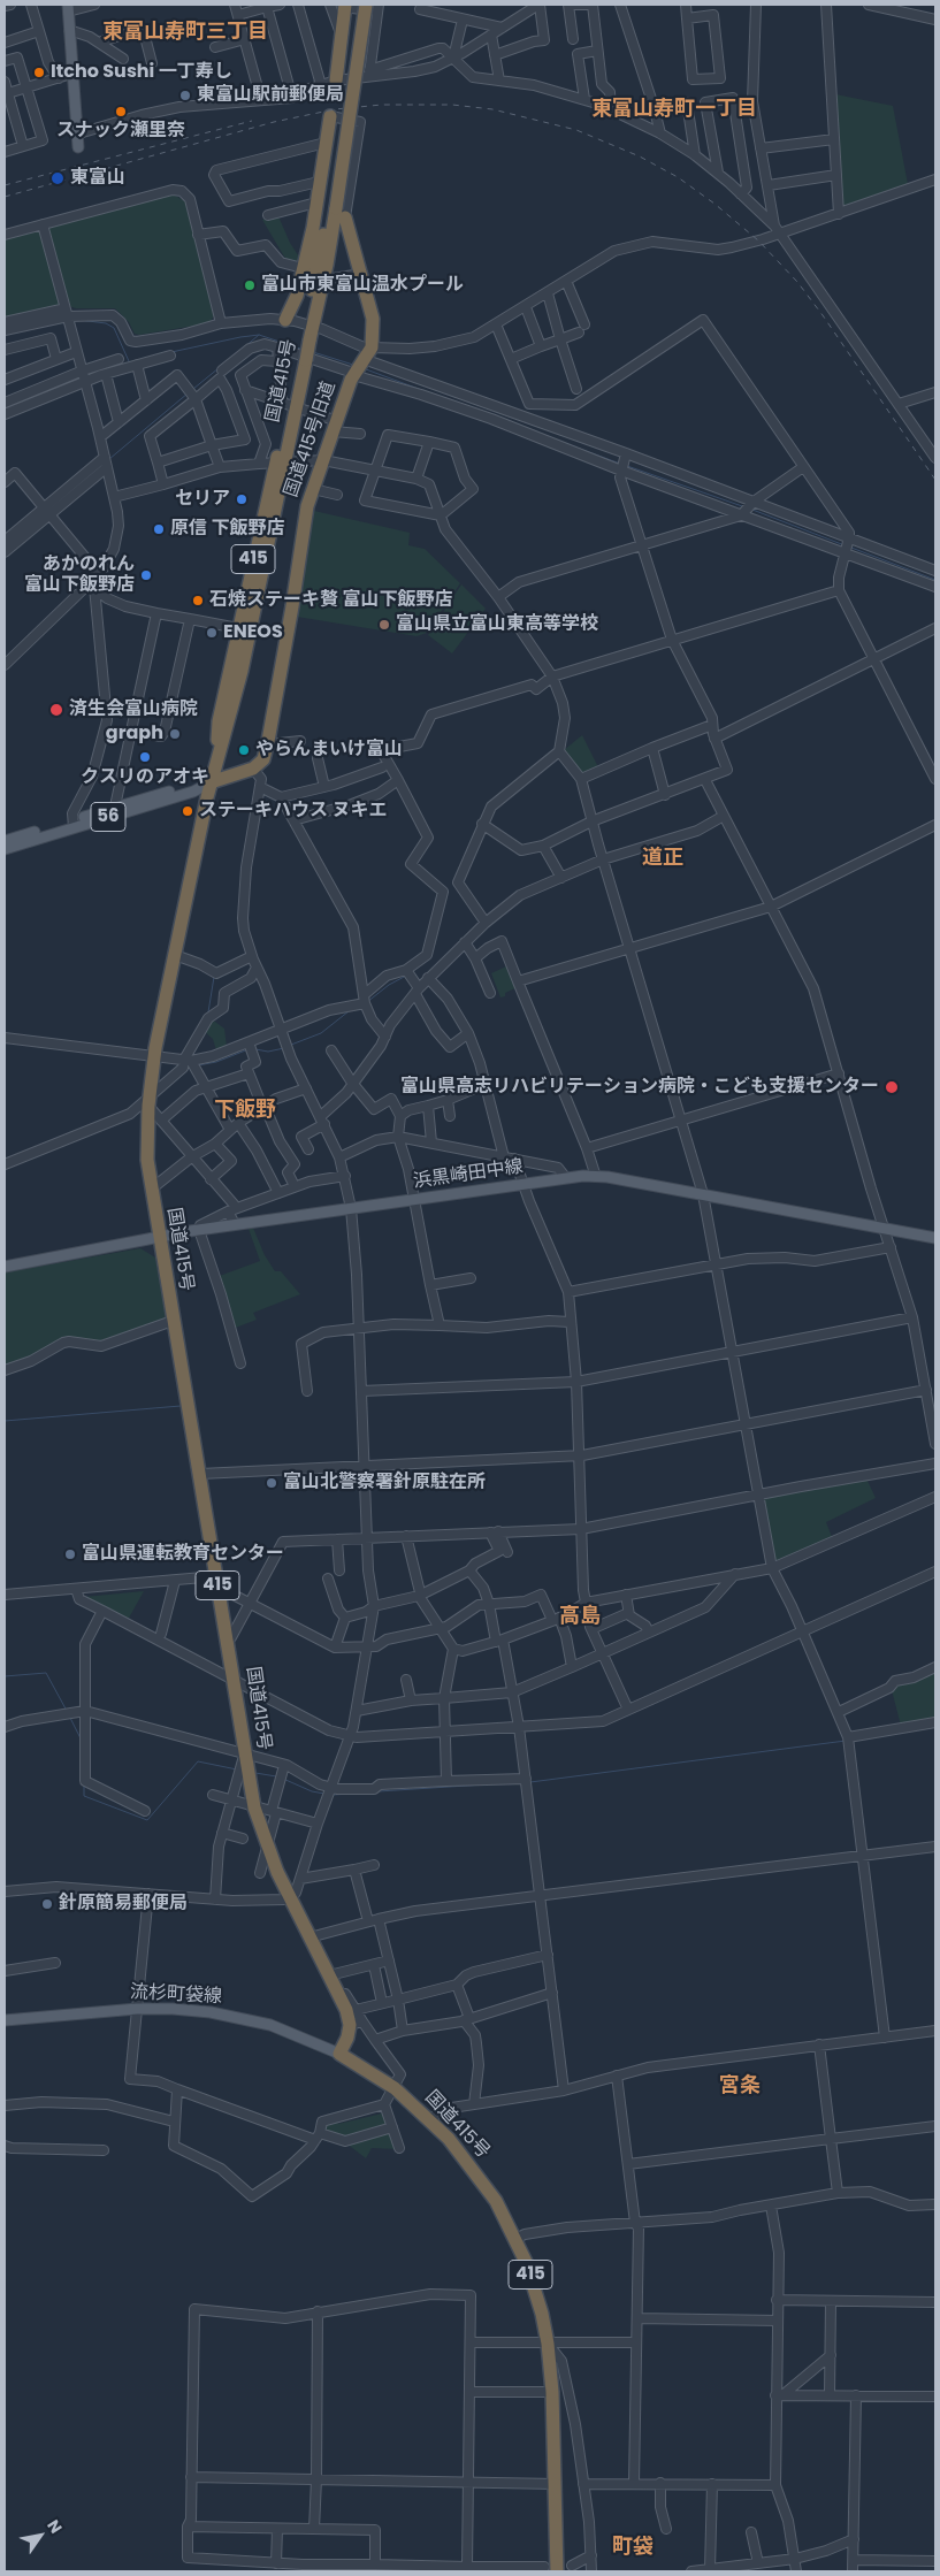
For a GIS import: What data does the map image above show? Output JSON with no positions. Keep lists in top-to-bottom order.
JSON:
{
  "streets": {
    "highway": ["国道415号", "国道415号旧道", "415"],
    "main road": ["56", "浜黒崎田中線", "流杉町袋線"]
  },
  "crossings": [
    ["国道415号", "415"],
    ["国道415号", "56"],
    ["国道415号", "浜黒崎田中線"],
    ["国道415号", "流杉町袋線"],
    ["国道415号旧道", "415"]
  ],
  "districts": [
    "東富山寿町三丁目",
    "東富山寿町一丁目",
    "道正",
    "下飯野",
    "高島",
    "宮条",
    "町袋"
  ],
  "places": [
    "Itcho Sushi 一丁寿し",
    "東富山駅前郵便局",
    "スナック瀬里奈",
    "東富山",
    "富山市東富山温水プール",
    "セリア",
    "原信 下飯野店",
    "あかのれん 富山下飯野店",
    "石焼ステーキ贅 富山下飯野店",
    "富山県立富山東高等学校",
    "ENEOS",
    "済生会富山病院",
    "graph",
    "やらんまいけ富山",
    "クスリのアオキ",
    "ステーキハウス ヌキエ",
    "富山県高志リハビリテーション病院・こども支援センター",
    "富山北警察署針原駐在所",
    "富山県運転教育センター",
    "針原簡易郵便局"
  ],
  "north": "top right"
}
